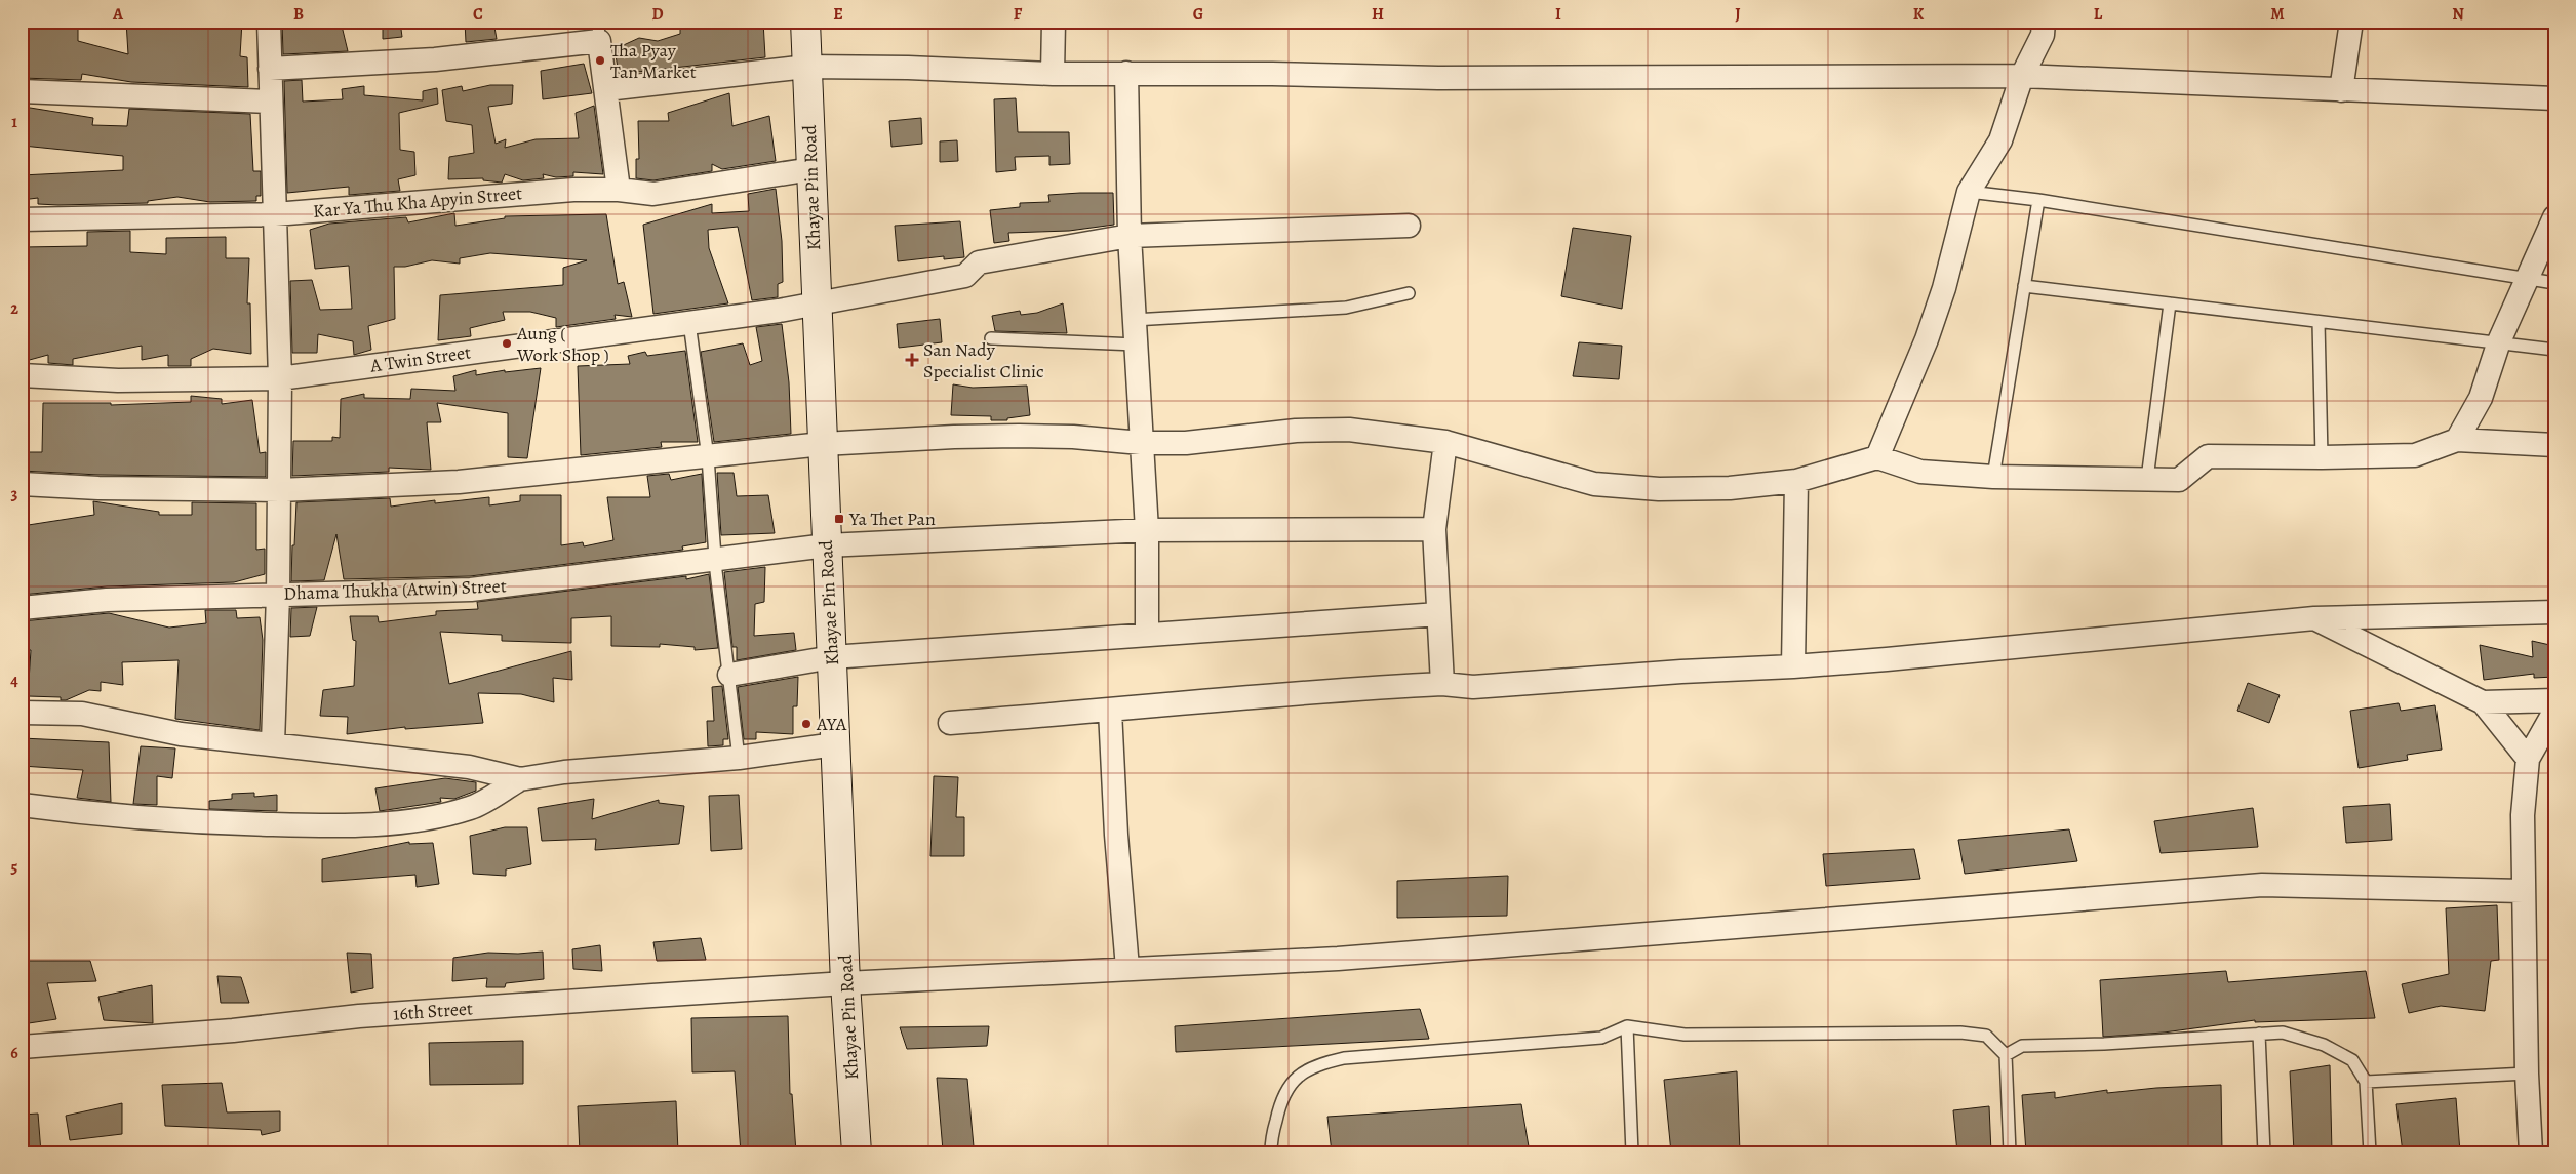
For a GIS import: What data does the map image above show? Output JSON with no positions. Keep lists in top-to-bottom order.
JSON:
{
  "streets": {
    "main road": ["Khayae Pin Road"],
    "street": [
      "Kar Ya Thu Kha Apyin Street",
      "A Twin Street",
      "Dhama Thukha (Atwin) Street",
      "16th Street"
    ]
  },
  "crossings": [
    ["Khayae Pin Road", "Kar Ya Thu Kha Apyin Street"],
    ["Khayae Pin Road", "A Twin Street"],
    ["Khayae Pin Road", "Dhama Thukha (Atwin) Street"],
    ["Khayae Pin Road", "16th Street"]
  ],
  "places": {
    "other": ["Tha Pyay Tan Market", "Aung ( Work Shop )", "AYA"],
    "health": ["San Nady Specialist Clinic"],
    "transit": ["Ya Thet Pan"]
  },
  "grid": {
    "columns": [
      "A",
      "B",
      "C",
      "D",
      "E",
      "F",
      "G",
      "H",
      "I",
      "J",
      "K",
      "L",
      "M",
      "N"
    ],
    "rows": [
      "1",
      "2",
      "3",
      "4",
      "5",
      "6"
    ]
  }
}
